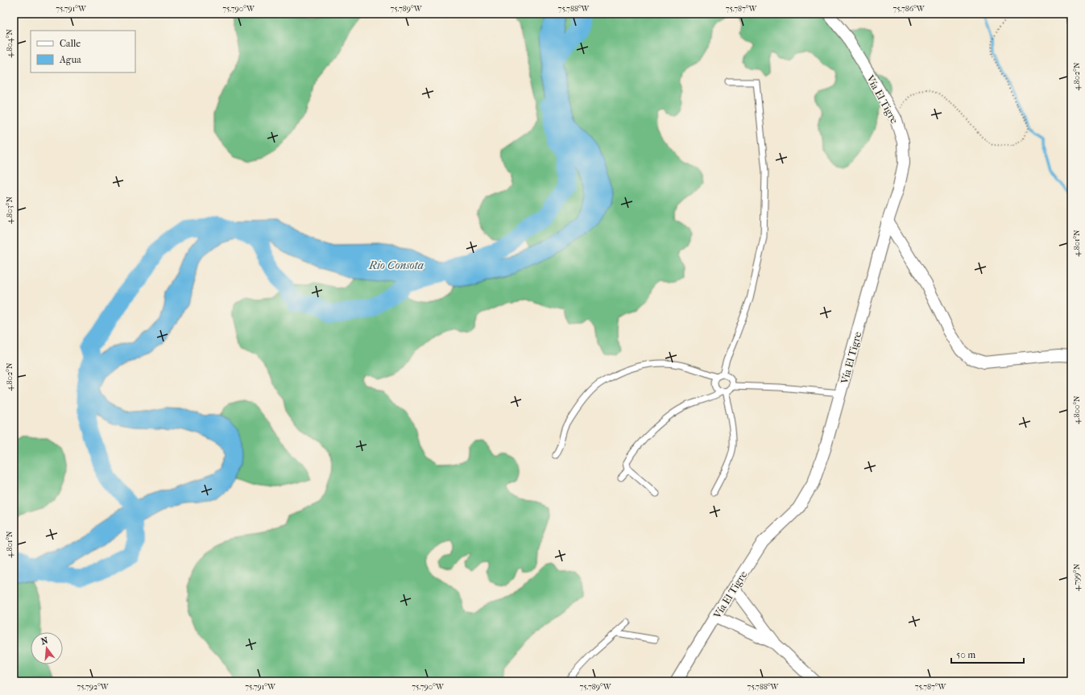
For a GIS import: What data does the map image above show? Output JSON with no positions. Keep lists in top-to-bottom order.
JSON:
{
  "streets": {
    "street": ["Vía El Tigre"]
  },
  "water": ["Rio Consota"],
  "legend": ["Calle", "Agua"],
  "scale_bar": "50 m",
  "north": "top",
  "coordinates": [
    "75.791°W",
    "75.790°W",
    "75.789°W",
    "75.788°W",
    "75.787°W",
    "75.786°W",
    "4.804°N",
    "4.802°N",
    "4.803°N",
    "4.801°N",
    "4.800°N",
    "4.799°N",
    "75.792°W"
  ]
}
